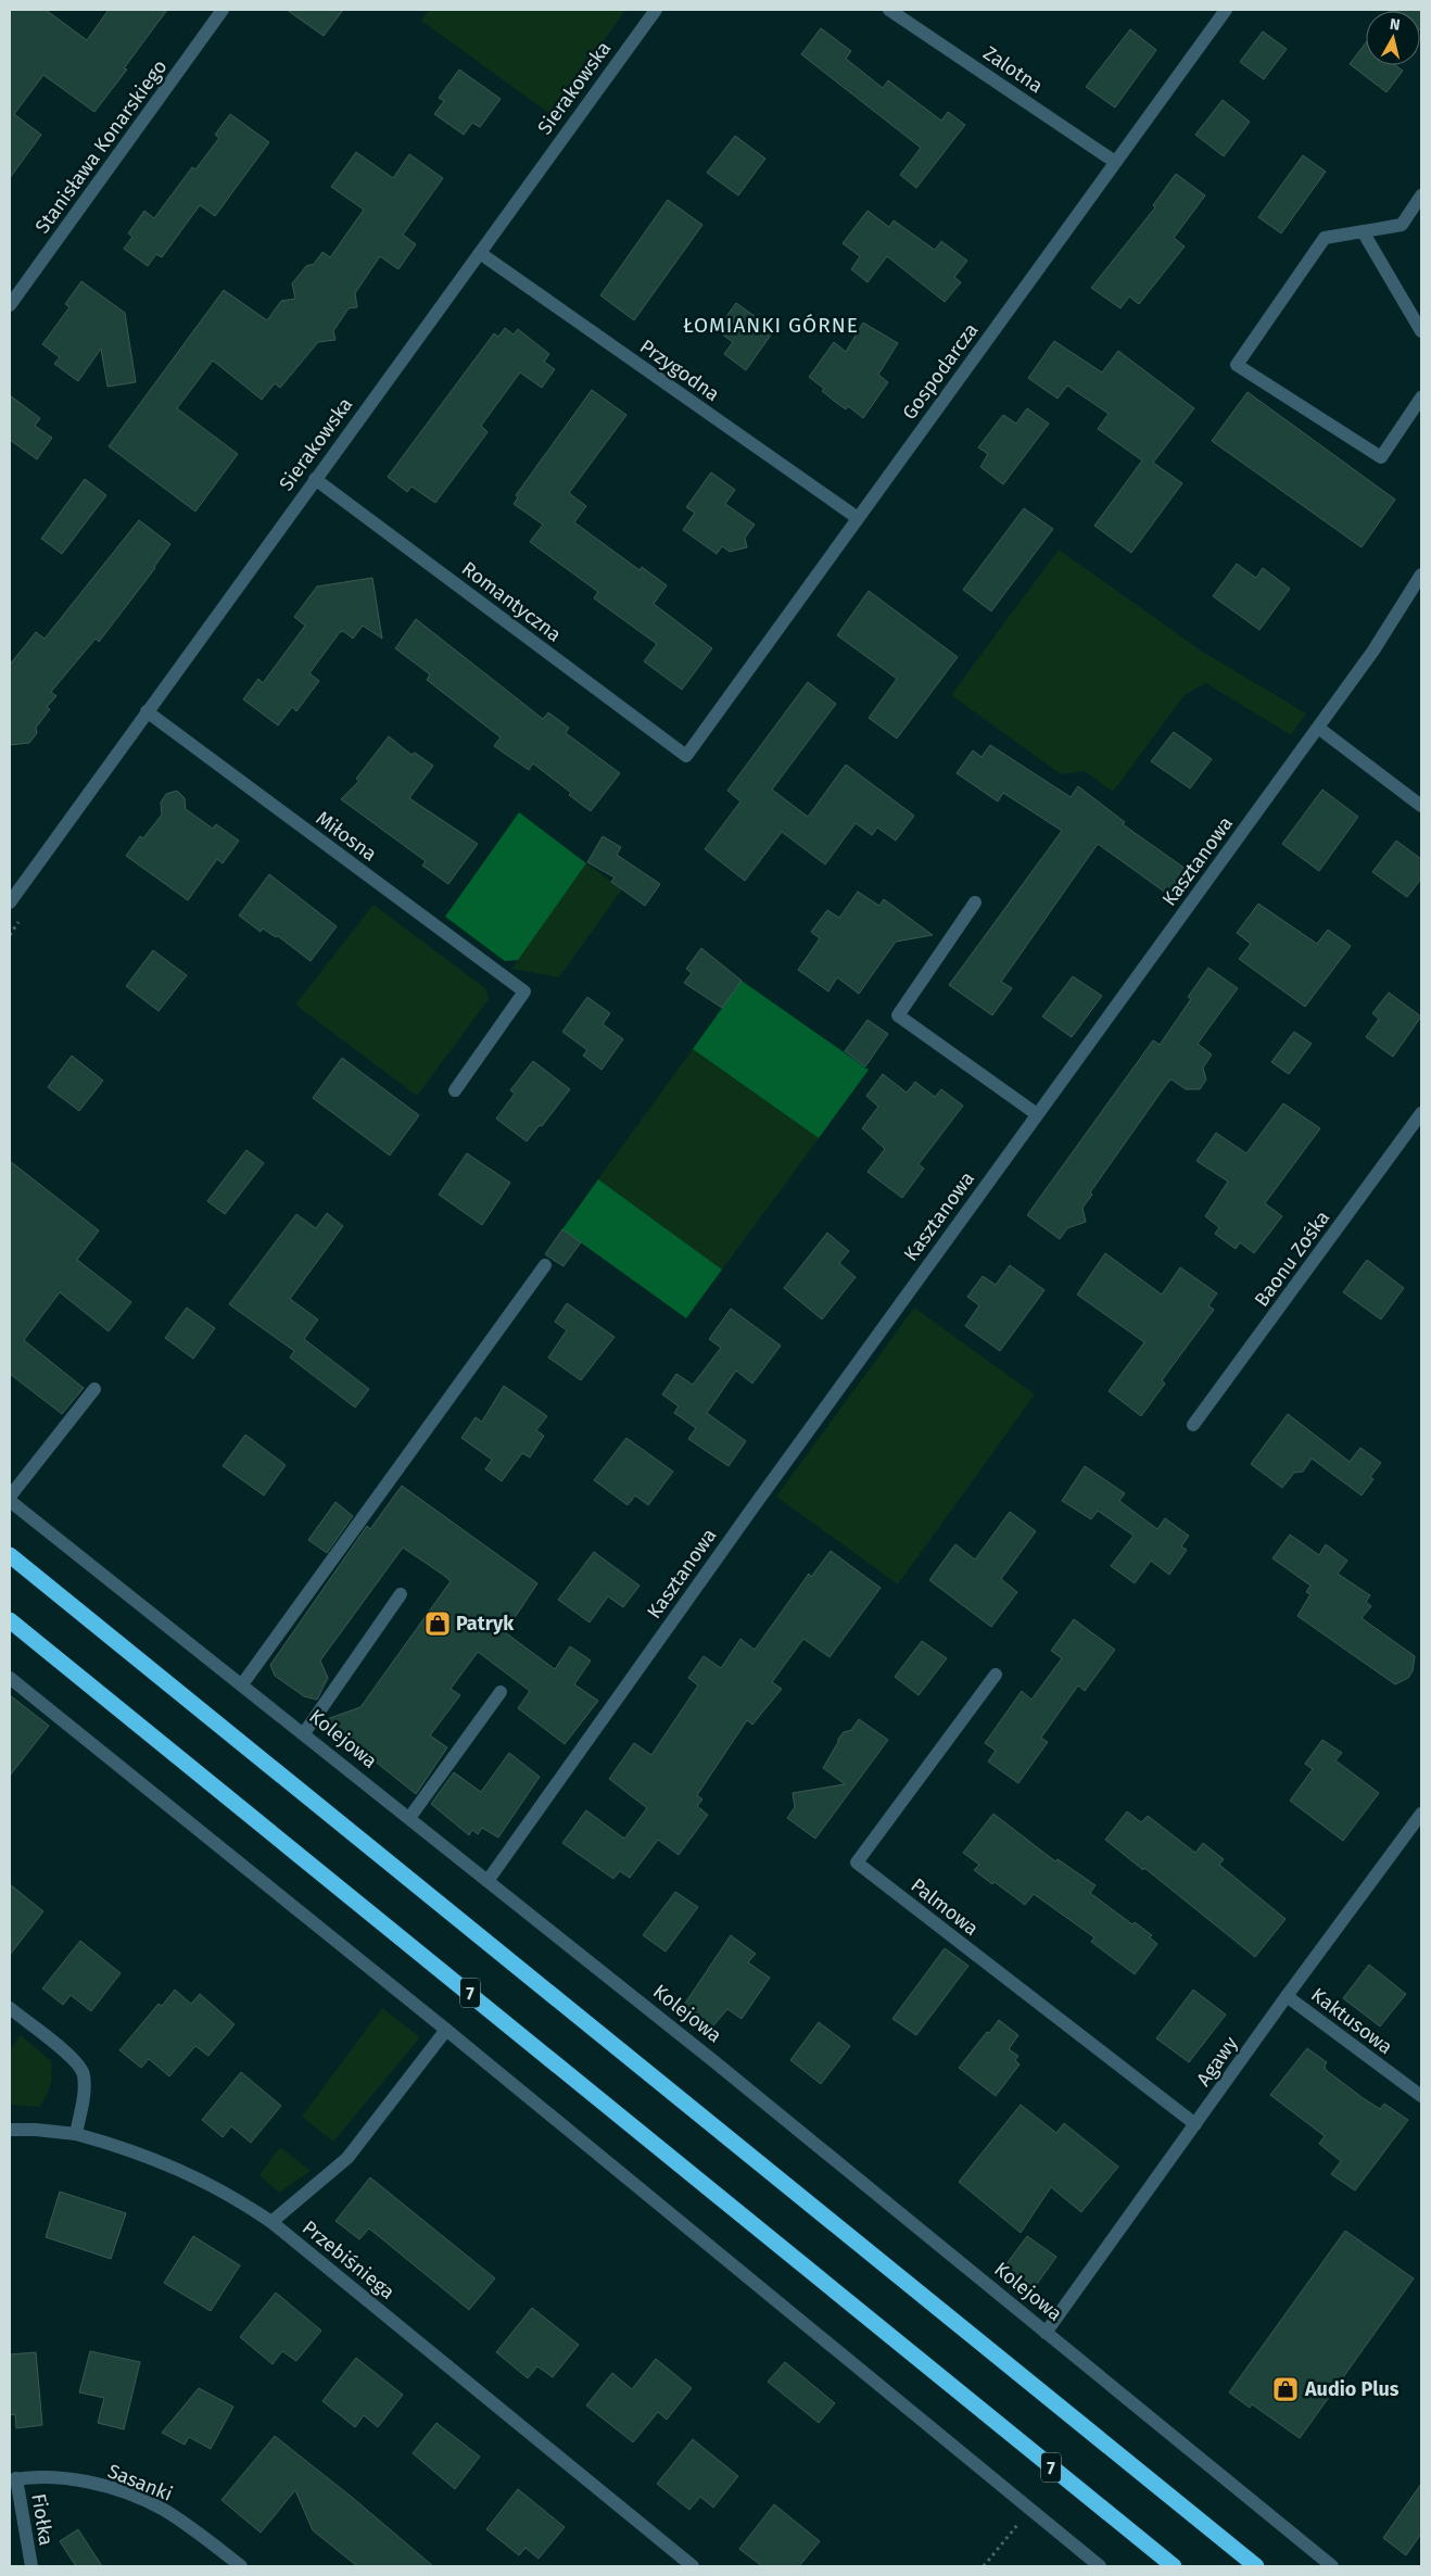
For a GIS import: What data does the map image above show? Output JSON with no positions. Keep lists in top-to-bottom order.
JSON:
{
  "streets": {
    "highway": ["7"],
    "street": [
      "Zalotna",
      "Sierakowska",
      "Stanisława Konarskiego",
      "Przygodna",
      "Gospodarcza",
      "Romantyczna",
      "Miłosna",
      "Kasztanowa",
      "Baonu Zośka",
      "Kolejowa",
      "Palmowa",
      "Kaktusowa",
      "Agawy",
      "Przebiśniega",
      "Sasanki",
      "Fiołka"
    ]
  },
  "crossings": [
    ["Zalotna", "Gospodarcza"],
    ["Sierakowska", "Przygodna"],
    ["Sierakowska", "Romantyczna"],
    ["Sierakowska", "Miłosna"],
    ["Przygodna", "Gospodarcza"],
    ["Gospodarcza", "Romantyczna"],
    ["Kasztanowa", "Kolejowa"],
    ["Kolejowa", "Agawy"],
    ["Palmowa", "Agawy"],
    ["Kaktusowa", "Agawy"],
    ["Sasanki", "Fiołka"]
  ],
  "districts": ["ŁOMIANKI GÓRNE"],
  "places": {
    "shop": ["Patryk", "Audio Plus"]
  },
  "north": "top"
}
